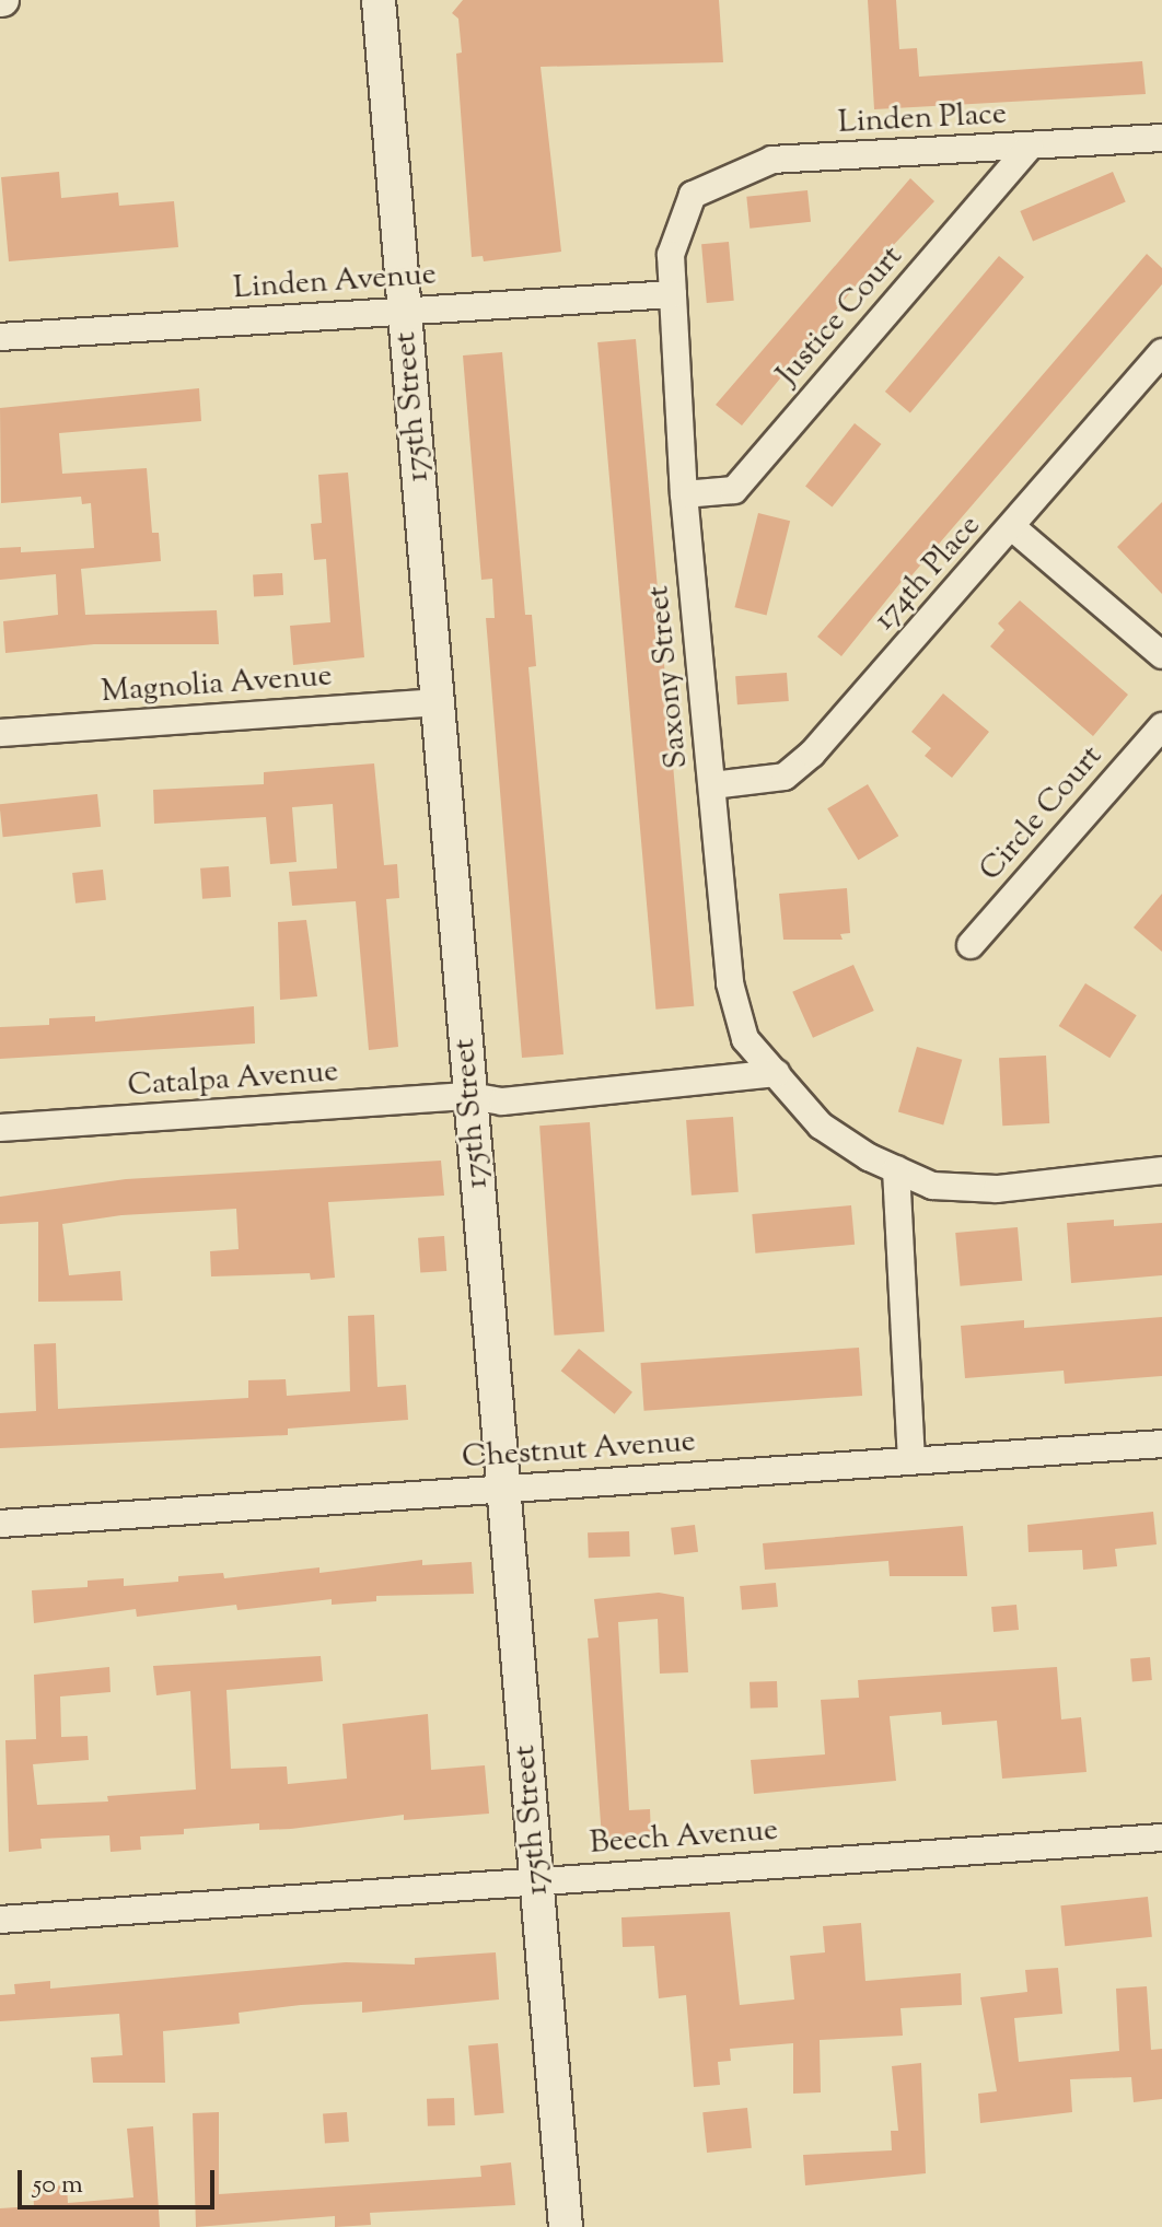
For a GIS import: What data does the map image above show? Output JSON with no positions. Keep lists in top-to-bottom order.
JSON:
{
  "streets": {
    "street": [
      "Linden Place",
      "Linden Avenue",
      "Justice Court",
      "175th Street",
      "174th Place",
      "Saxony Street",
      "Magnolia Avenue",
      "Circle Court",
      "Catalpa Avenue",
      "Chestnut Avenue",
      "Beech Avenue"
    ]
  },
  "crossings": [
    ["Linden Place", "Justice Court"],
    ["Linden Place", "Saxony Street"],
    ["Linden Avenue", "175th Street"],
    ["Linden Avenue", "Saxony Street"],
    ["Justice Court", "Saxony Street"],
    ["175th Street", "Magnolia Avenue"],
    ["175th Street", "Catalpa Avenue"],
    ["175th Street", "Chestnut Avenue"],
    ["175th Street", "Beech Avenue"],
    ["174th Place", "Saxony Street"],
    ["Saxony Street", "Catalpa Avenue"]
  ],
  "scale_bar": "50 m"
}
